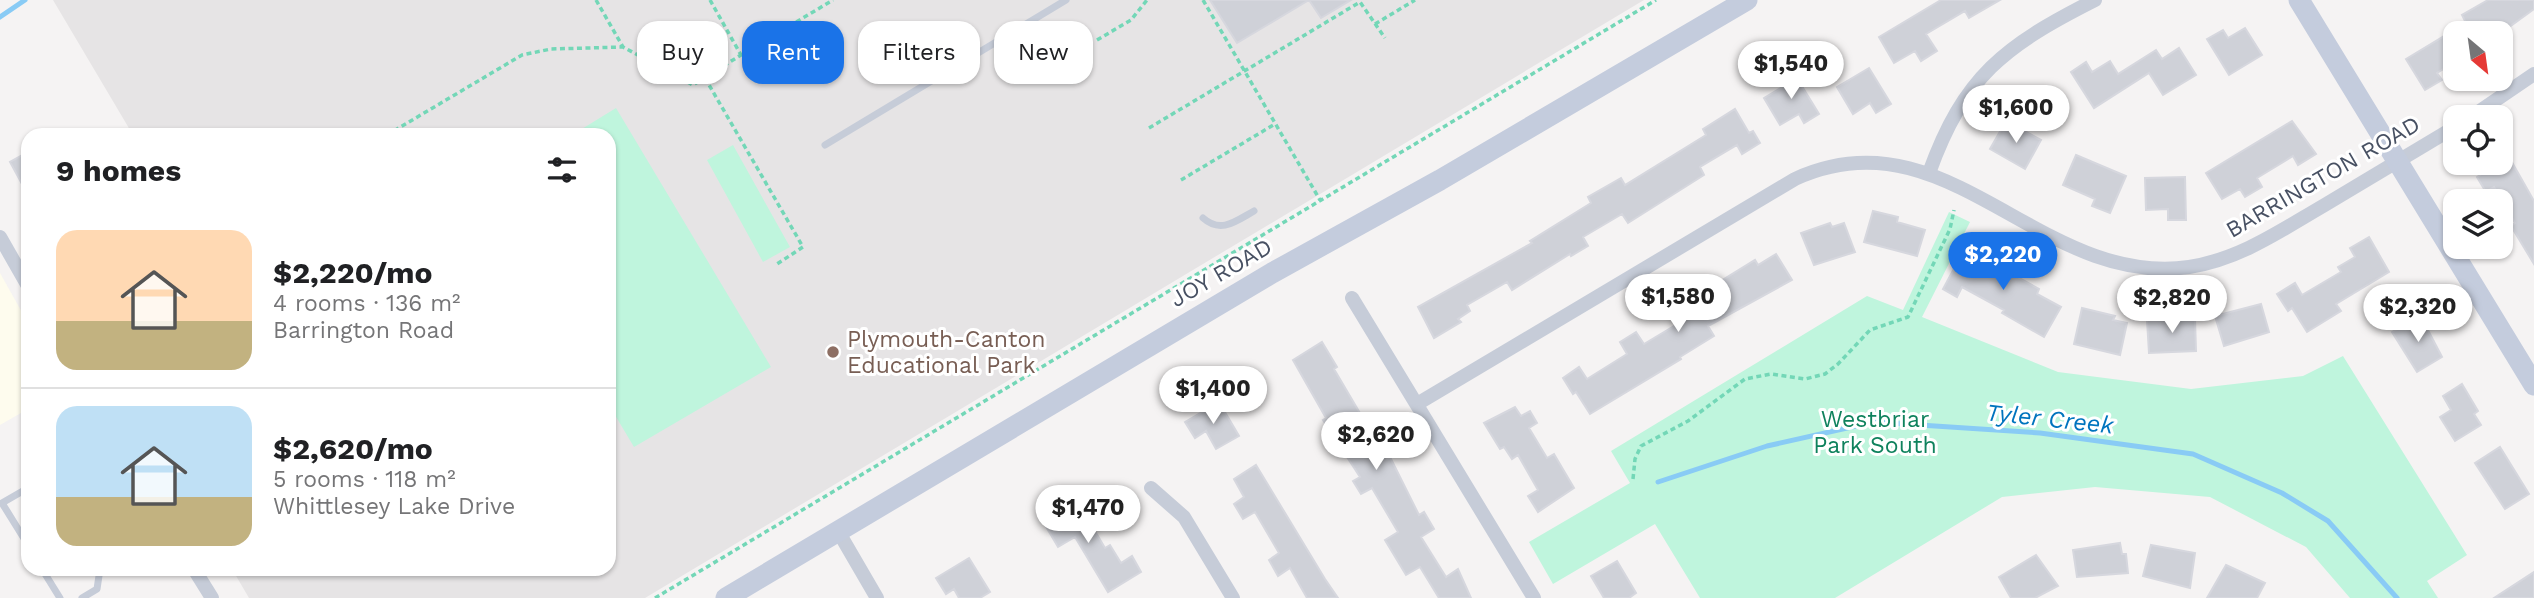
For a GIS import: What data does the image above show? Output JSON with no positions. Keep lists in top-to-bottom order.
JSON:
{
  "streets": {
    "street": ["BARRINGTON ROAD", "JOY ROAD"]
  },
  "water": ["Tyler Creek"],
  "parks": ["Westbriar Park South"],
  "places": ["Plymouth-Canton Educational Park"],
  "north": "bottom right",
  "page": {
    "chip": [
      "Buy",
      "Rent",
      "Filters",
      "New"
    ],
    "price": [
      "$1,540",
      "$1,600",
      "$2,220",
      "$1,580",
      "$2,820",
      "$2,320",
      "$1,400",
      "$2,620",
      "$1,470"
    ],
    "heading": "9 homes",
    "list": [
      {
        "name": "$2,220/mo",
        "note": "4 rooms · 136 m² · Barrington Road"
      },
      {
        "name": "$2,620/mo",
        "note": "5 rooms · 118 m² · Whittlesey Lake Drive"
      }
    ]
  }
}
